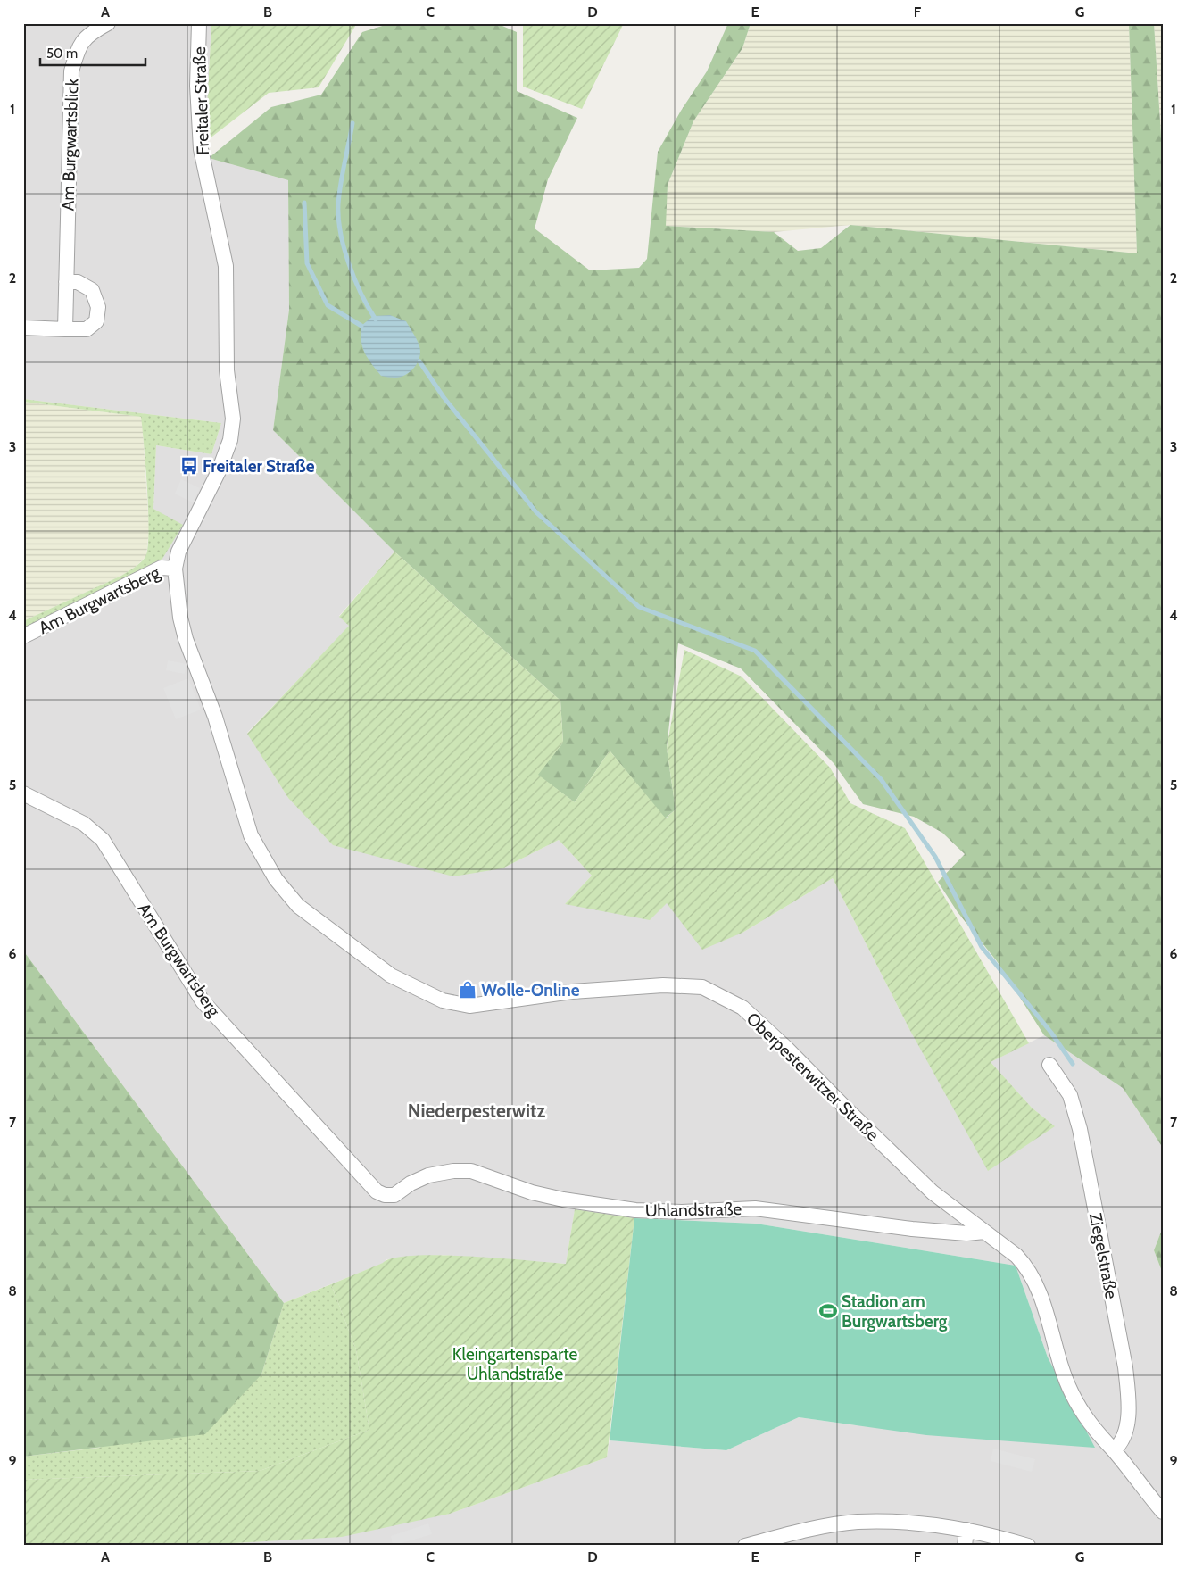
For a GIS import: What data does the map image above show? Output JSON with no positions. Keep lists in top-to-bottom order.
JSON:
{
  "streets": {
    "street": [
      "Freitaler Straße",
      "Am Burgwartsblick",
      "Am Burgwartsberg",
      "Oberpesterwitzer Straße",
      "Uhlandstraße",
      "Ziegelstraße"
    ]
  },
  "crossings": [
    ["Freitaler Straße", "Am Burgwartsberg"],
    ["Freitaler Straße", "Oberpesterwitzer Straße"],
    ["Am Burgwartsberg", "Uhlandstraße"],
    ["Oberpesterwitzer Straße", "Uhlandstraße"],
    ["Oberpesterwitzer Straße", "Ziegelstraße"]
  ],
  "districts": ["Niederpesterwitz"],
  "parks": ["Kleingartensparte Uhlandstraße"],
  "places": {
    "bus stop": ["Freitaler Straße"],
    "shop": ["Wolle-Online"],
    "sports": ["Stadion am Burgwartsberg"]
  },
  "scale_bar": "50 m",
  "grid": {
    "columns": [
      "A",
      "B",
      "C",
      "D",
      "E",
      "F",
      "G"
    ],
    "rows": [
      "1",
      "2",
      "3",
      "4",
      "5",
      "6",
      "7",
      "8",
      "9"
    ]
  }
}
